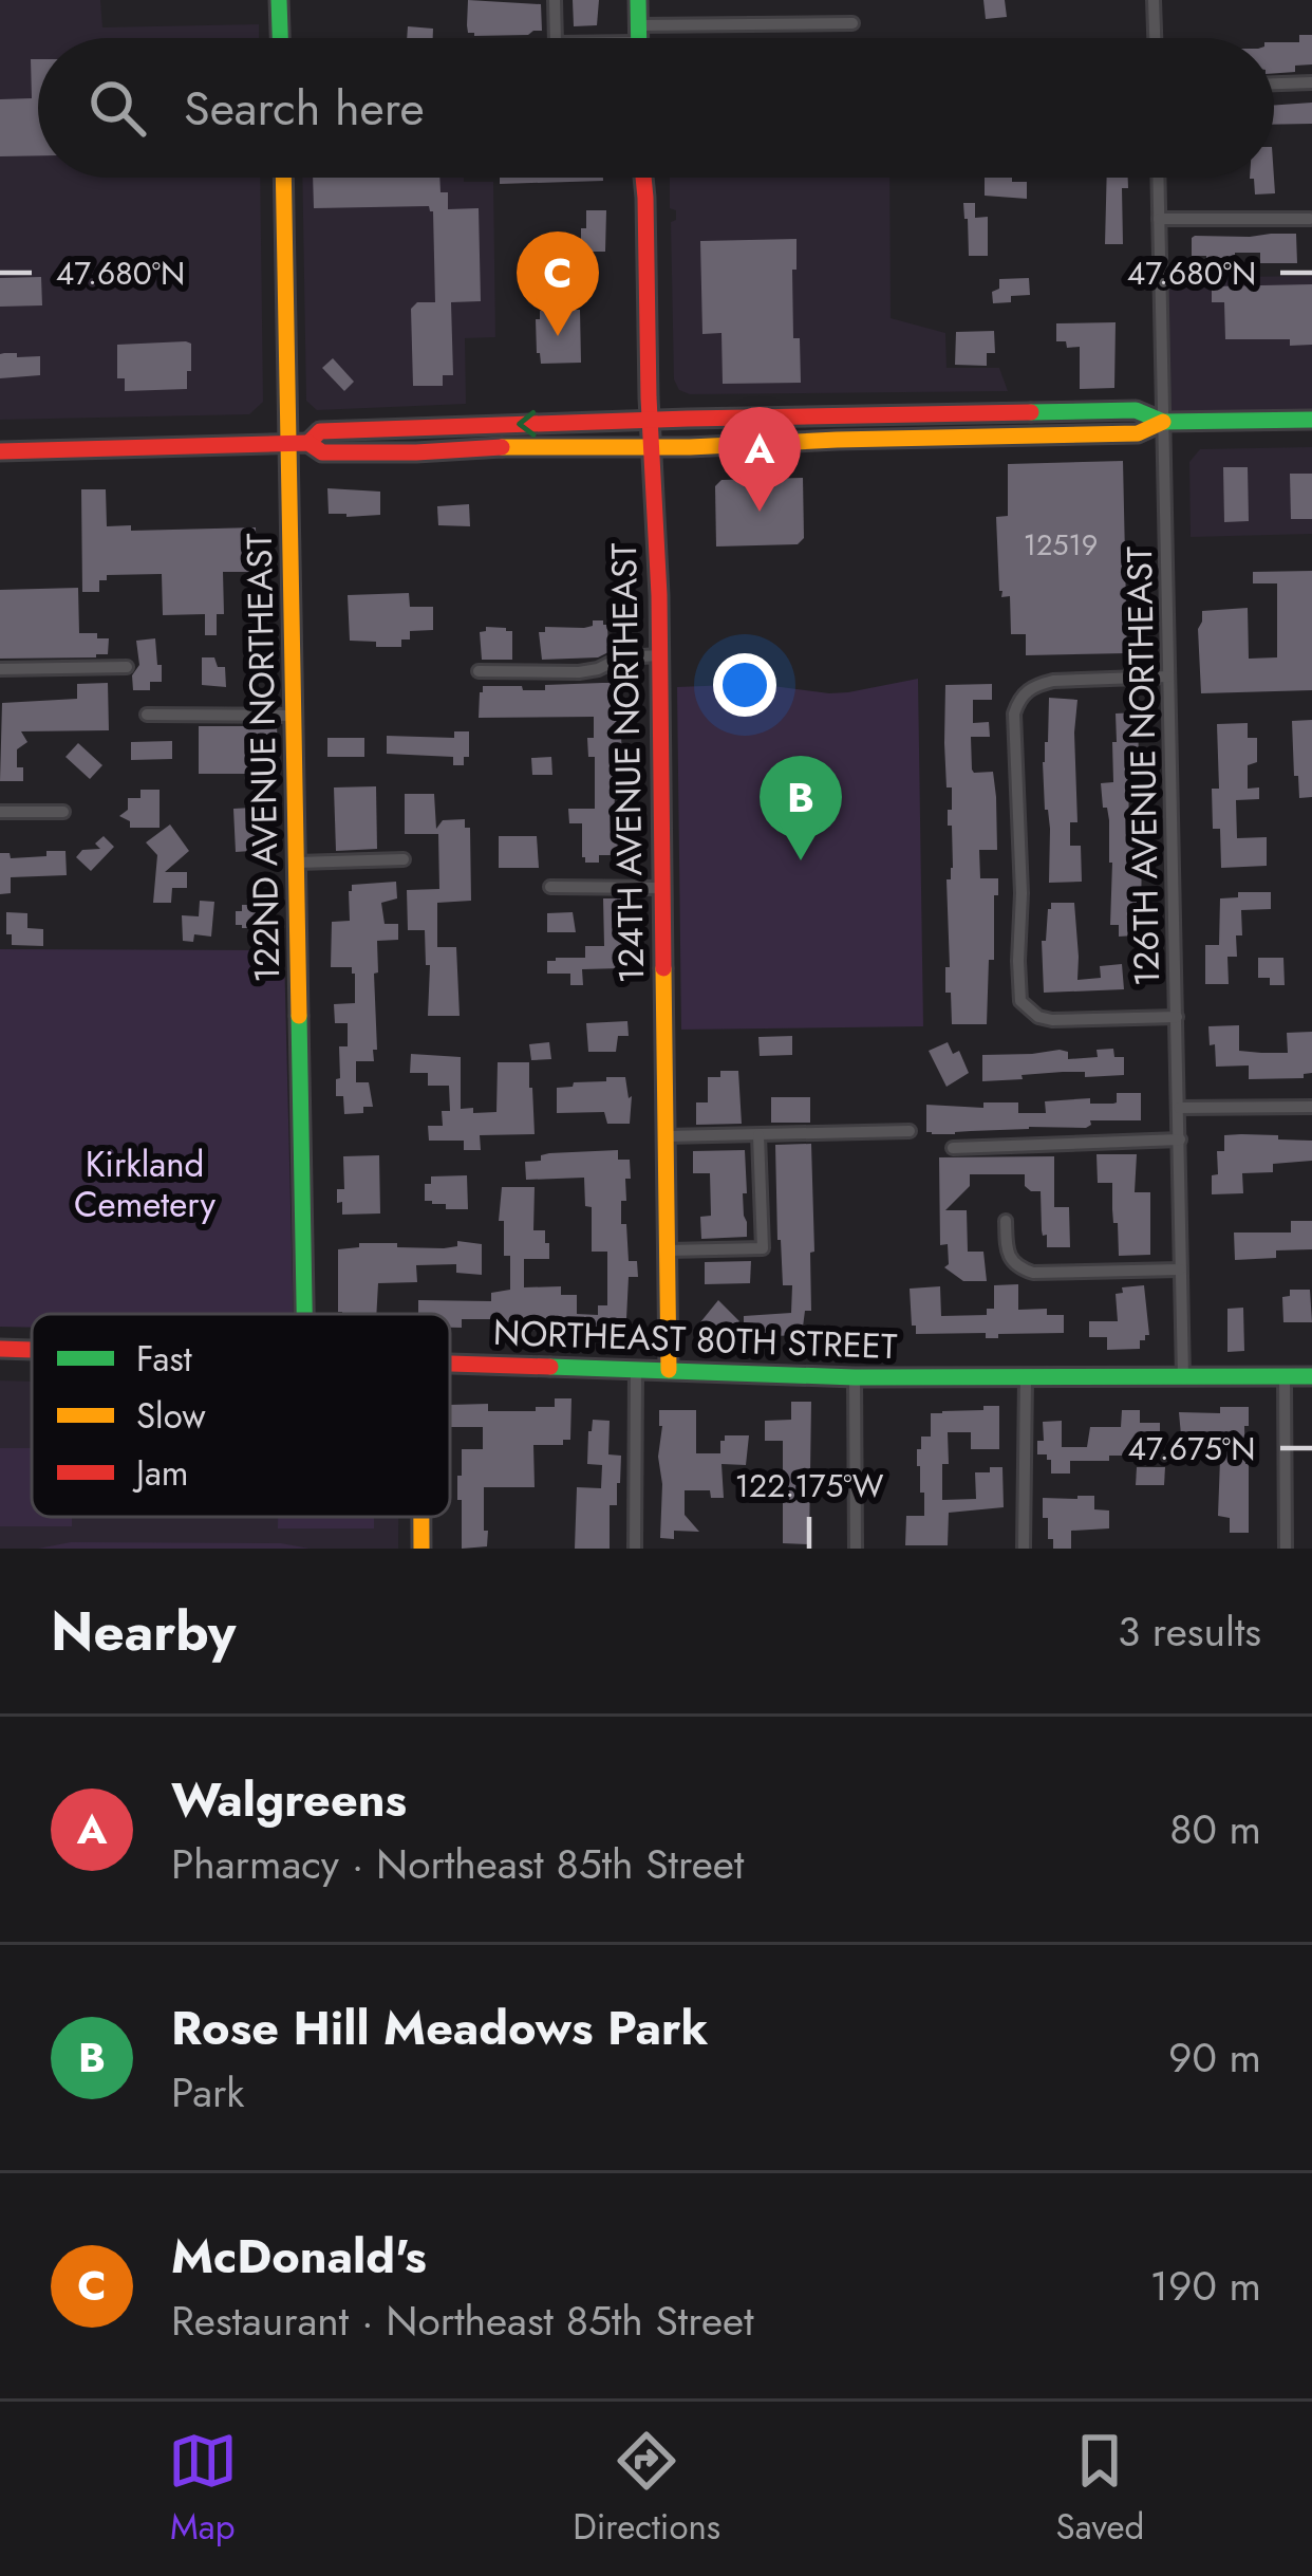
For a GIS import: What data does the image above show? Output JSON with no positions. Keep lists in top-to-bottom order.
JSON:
{
  "streets": {
    "main road": ["122ND AVENUE NORTHEAST", "124TH AVENUE NORTHEAST", "NORTHEAST 80TH STREET"],
    "street": ["126TH AVENUE NORTHEAST"]
  },
  "crossings": [
    ["124TH AVENUE NORTHEAST", "NORTHEAST 80TH STREET"],
    ["126TH AVENUE NORTHEAST", "NORTHEAST 80TH STREET"]
  ],
  "parks": ["Kirkland Cemetery"],
  "house_numbers": ["12519"],
  "legend": ["Fast", "Slow", "Jam"],
  "page": {
    "search": "Search here",
    "pins": ["C", "A", "B"],
    "heading": ["Nearby", "3 results"],
    "list": [
      {
        "mark": "A",
        "name": "Walgreens",
        "note": "Pharmacy · Northeast 85th Street",
        "value": "80 m"
      },
      {
        "mark": "B",
        "name": "Rose Hill Meadows Park",
        "note": "Park",
        "value": "90 m"
      },
      {
        "mark": "C",
        "name": "McDonald's",
        "note": "Restaurant · Northeast 85th Street",
        "value": "190 m"
      }
    ],
    "nav": ["Map", "Directions", "Saved"]
  },
  "coordinates": ["47.680°N", "47.675°N", "122.175°W"]
}
